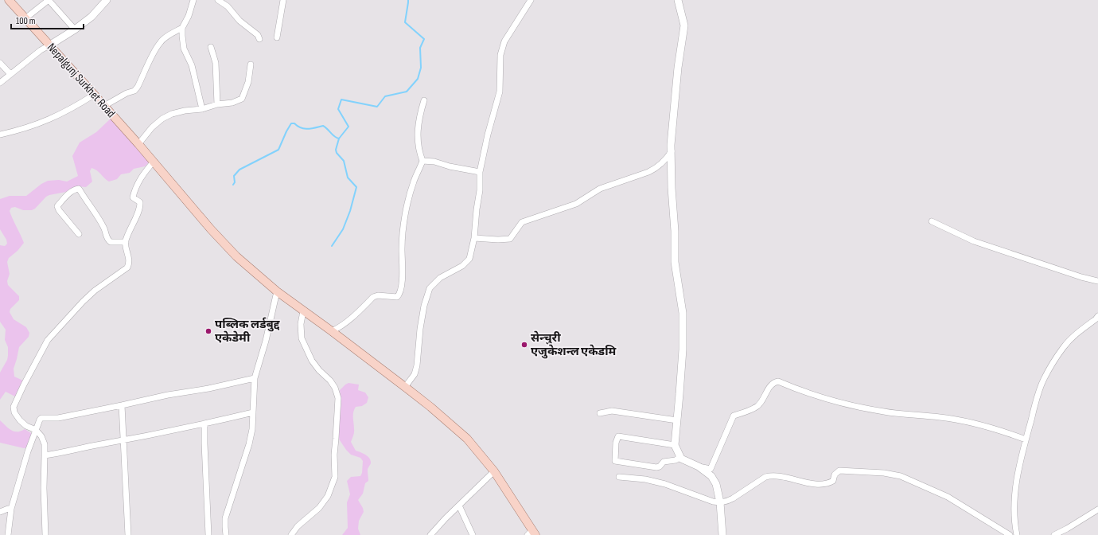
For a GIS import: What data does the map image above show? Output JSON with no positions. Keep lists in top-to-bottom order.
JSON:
{
  "streets": {
    "main road": ["Nepalgunj Surkhet Road"]
  },
  "places": ["पब्लिक लर्डबुद्द एकेडेमी", "सेन्चुरी एजुकेशन्ल एकेडमि"],
  "scale_bar": "100 m"
}
